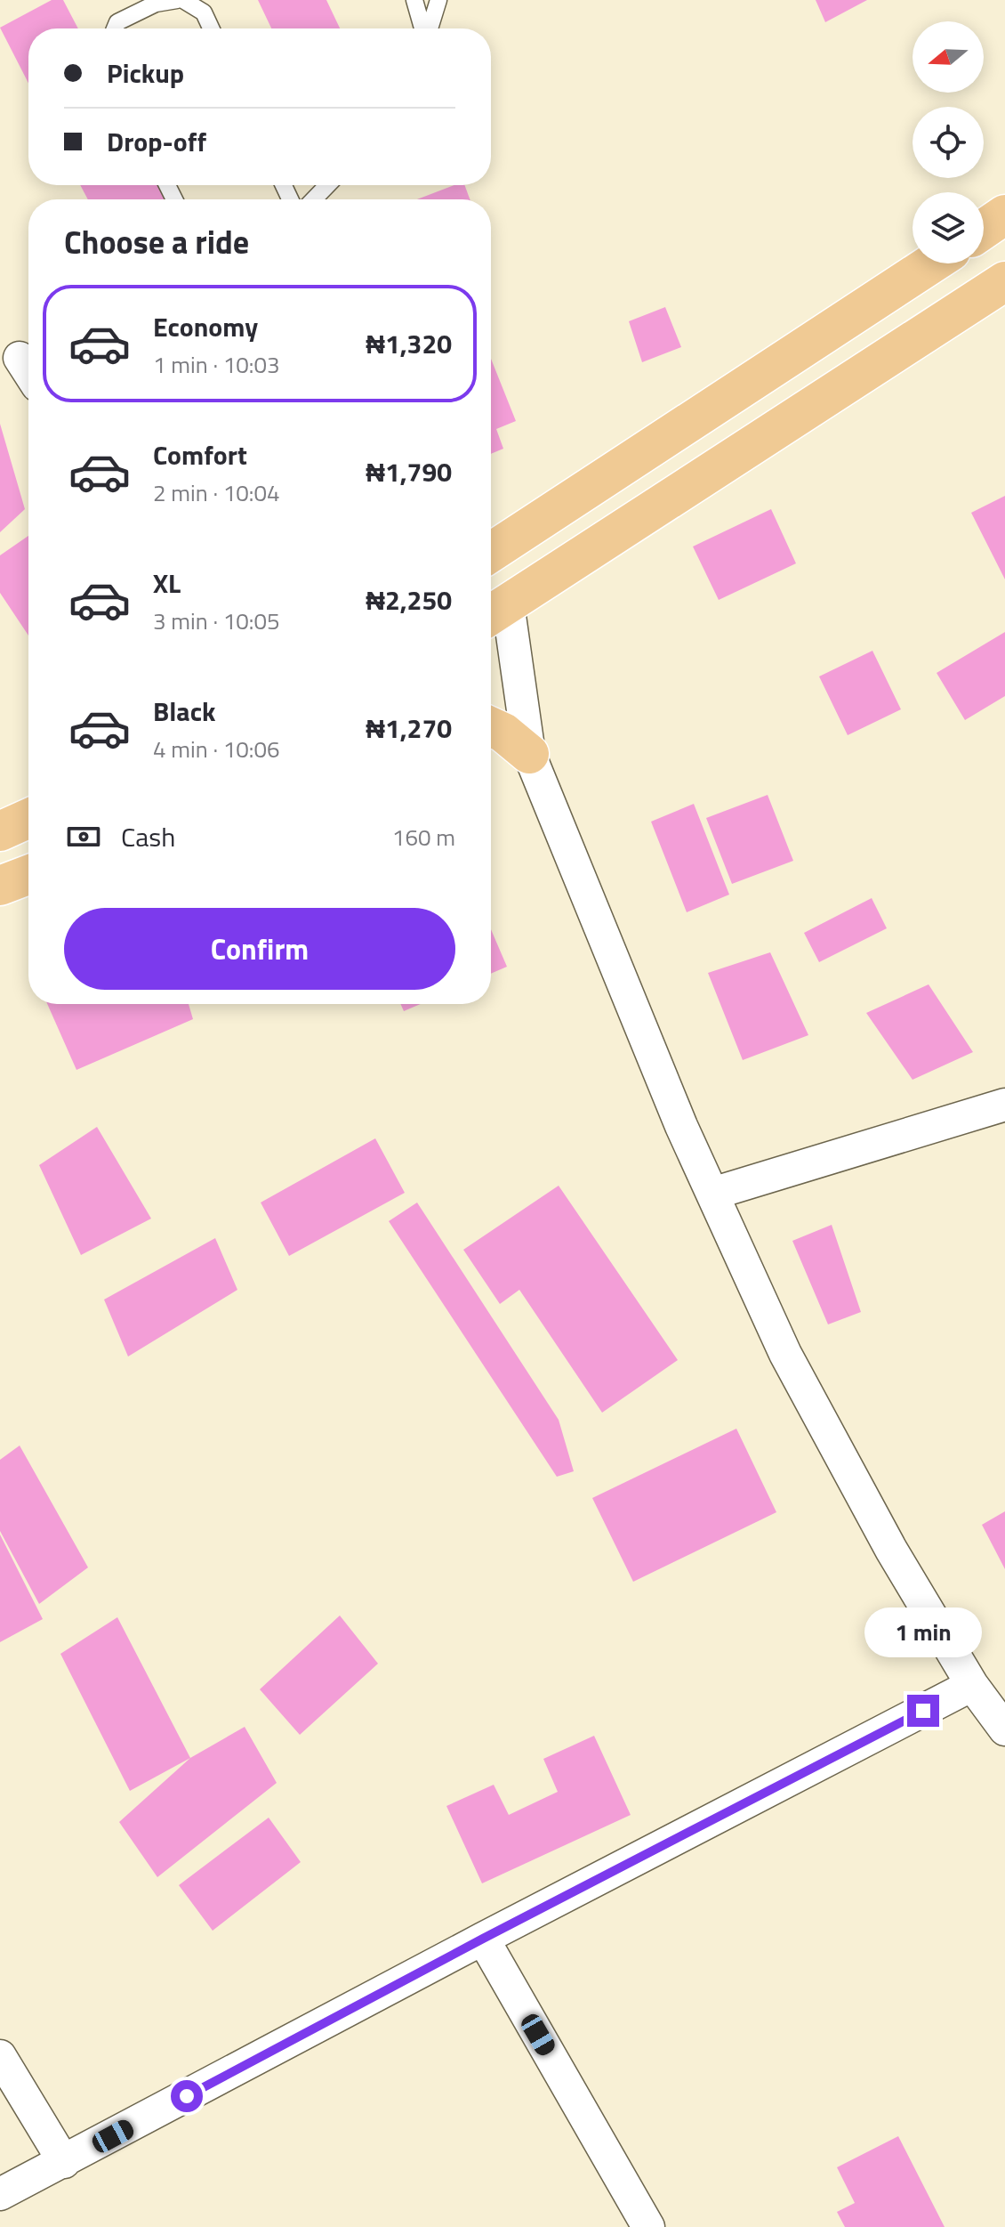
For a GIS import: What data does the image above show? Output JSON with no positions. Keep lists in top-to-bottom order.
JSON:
{
  "north": "left",
  "page": {
    "banner": ["Pickup", "Drop-off"],
    "heading": "Choose a ride",
    "list": [
      {
        "name": "Economy",
        "note": "1 min · 10:03",
        "value": "₦1,320"
      },
      {
        "name": "Comfort",
        "note": "2 min · 10:04",
        "value": "₦1,790"
      },
      {
        "name": "XL",
        "note": "3 min · 10:05",
        "value": "₦2,250"
      },
      {
        "name": "Black",
        "note": "4 min · 10:06",
        "value": "₦1,270"
      }
    ],
    "pay": ["Cash", "160 m"],
    "buttons": "Confirm",
    "bubble": "1 min"
  }
}
